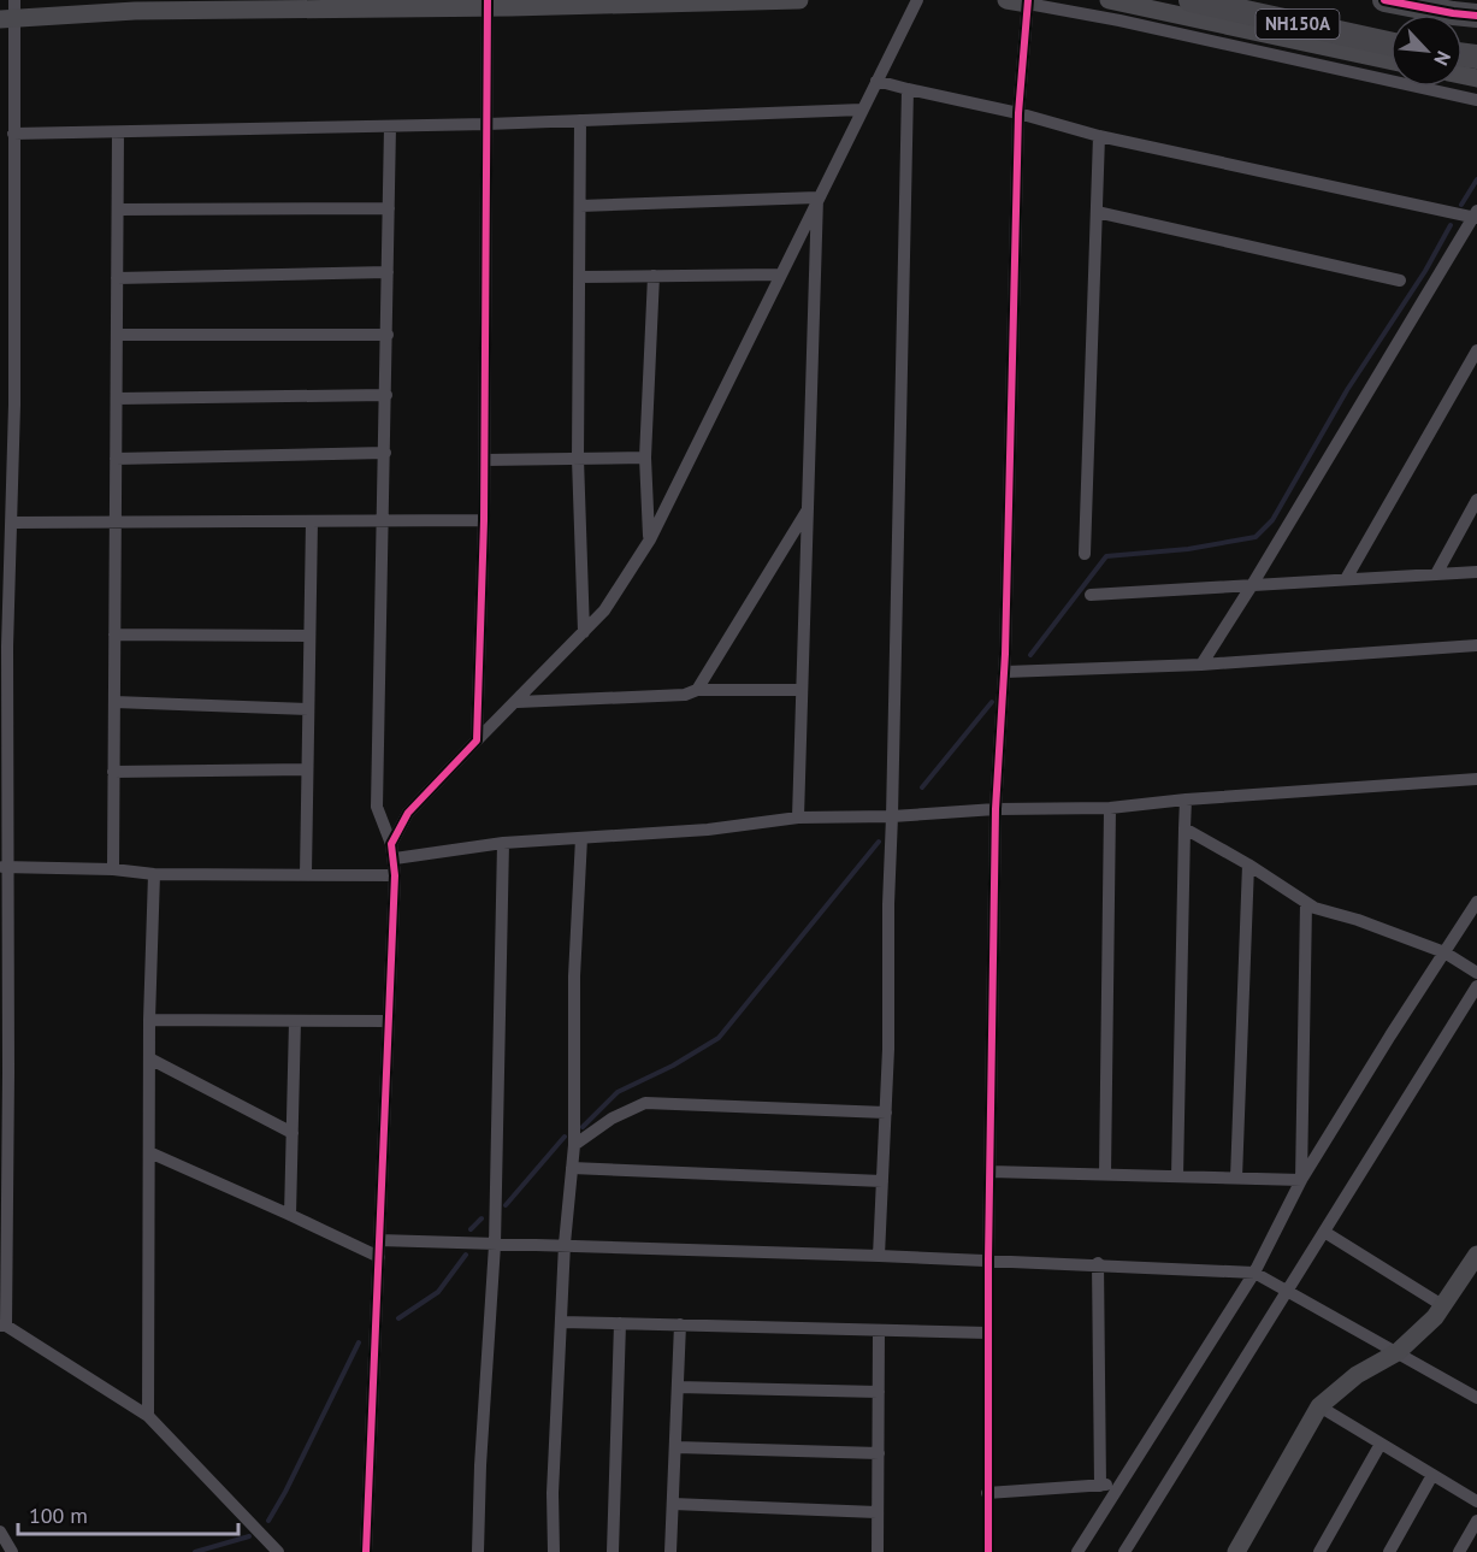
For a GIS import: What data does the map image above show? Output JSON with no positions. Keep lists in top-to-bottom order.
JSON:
{
  "streets": {
    "highway": ["NH150A"]
  },
  "scale_bar": "100 m",
  "north": "bottom right"
}
